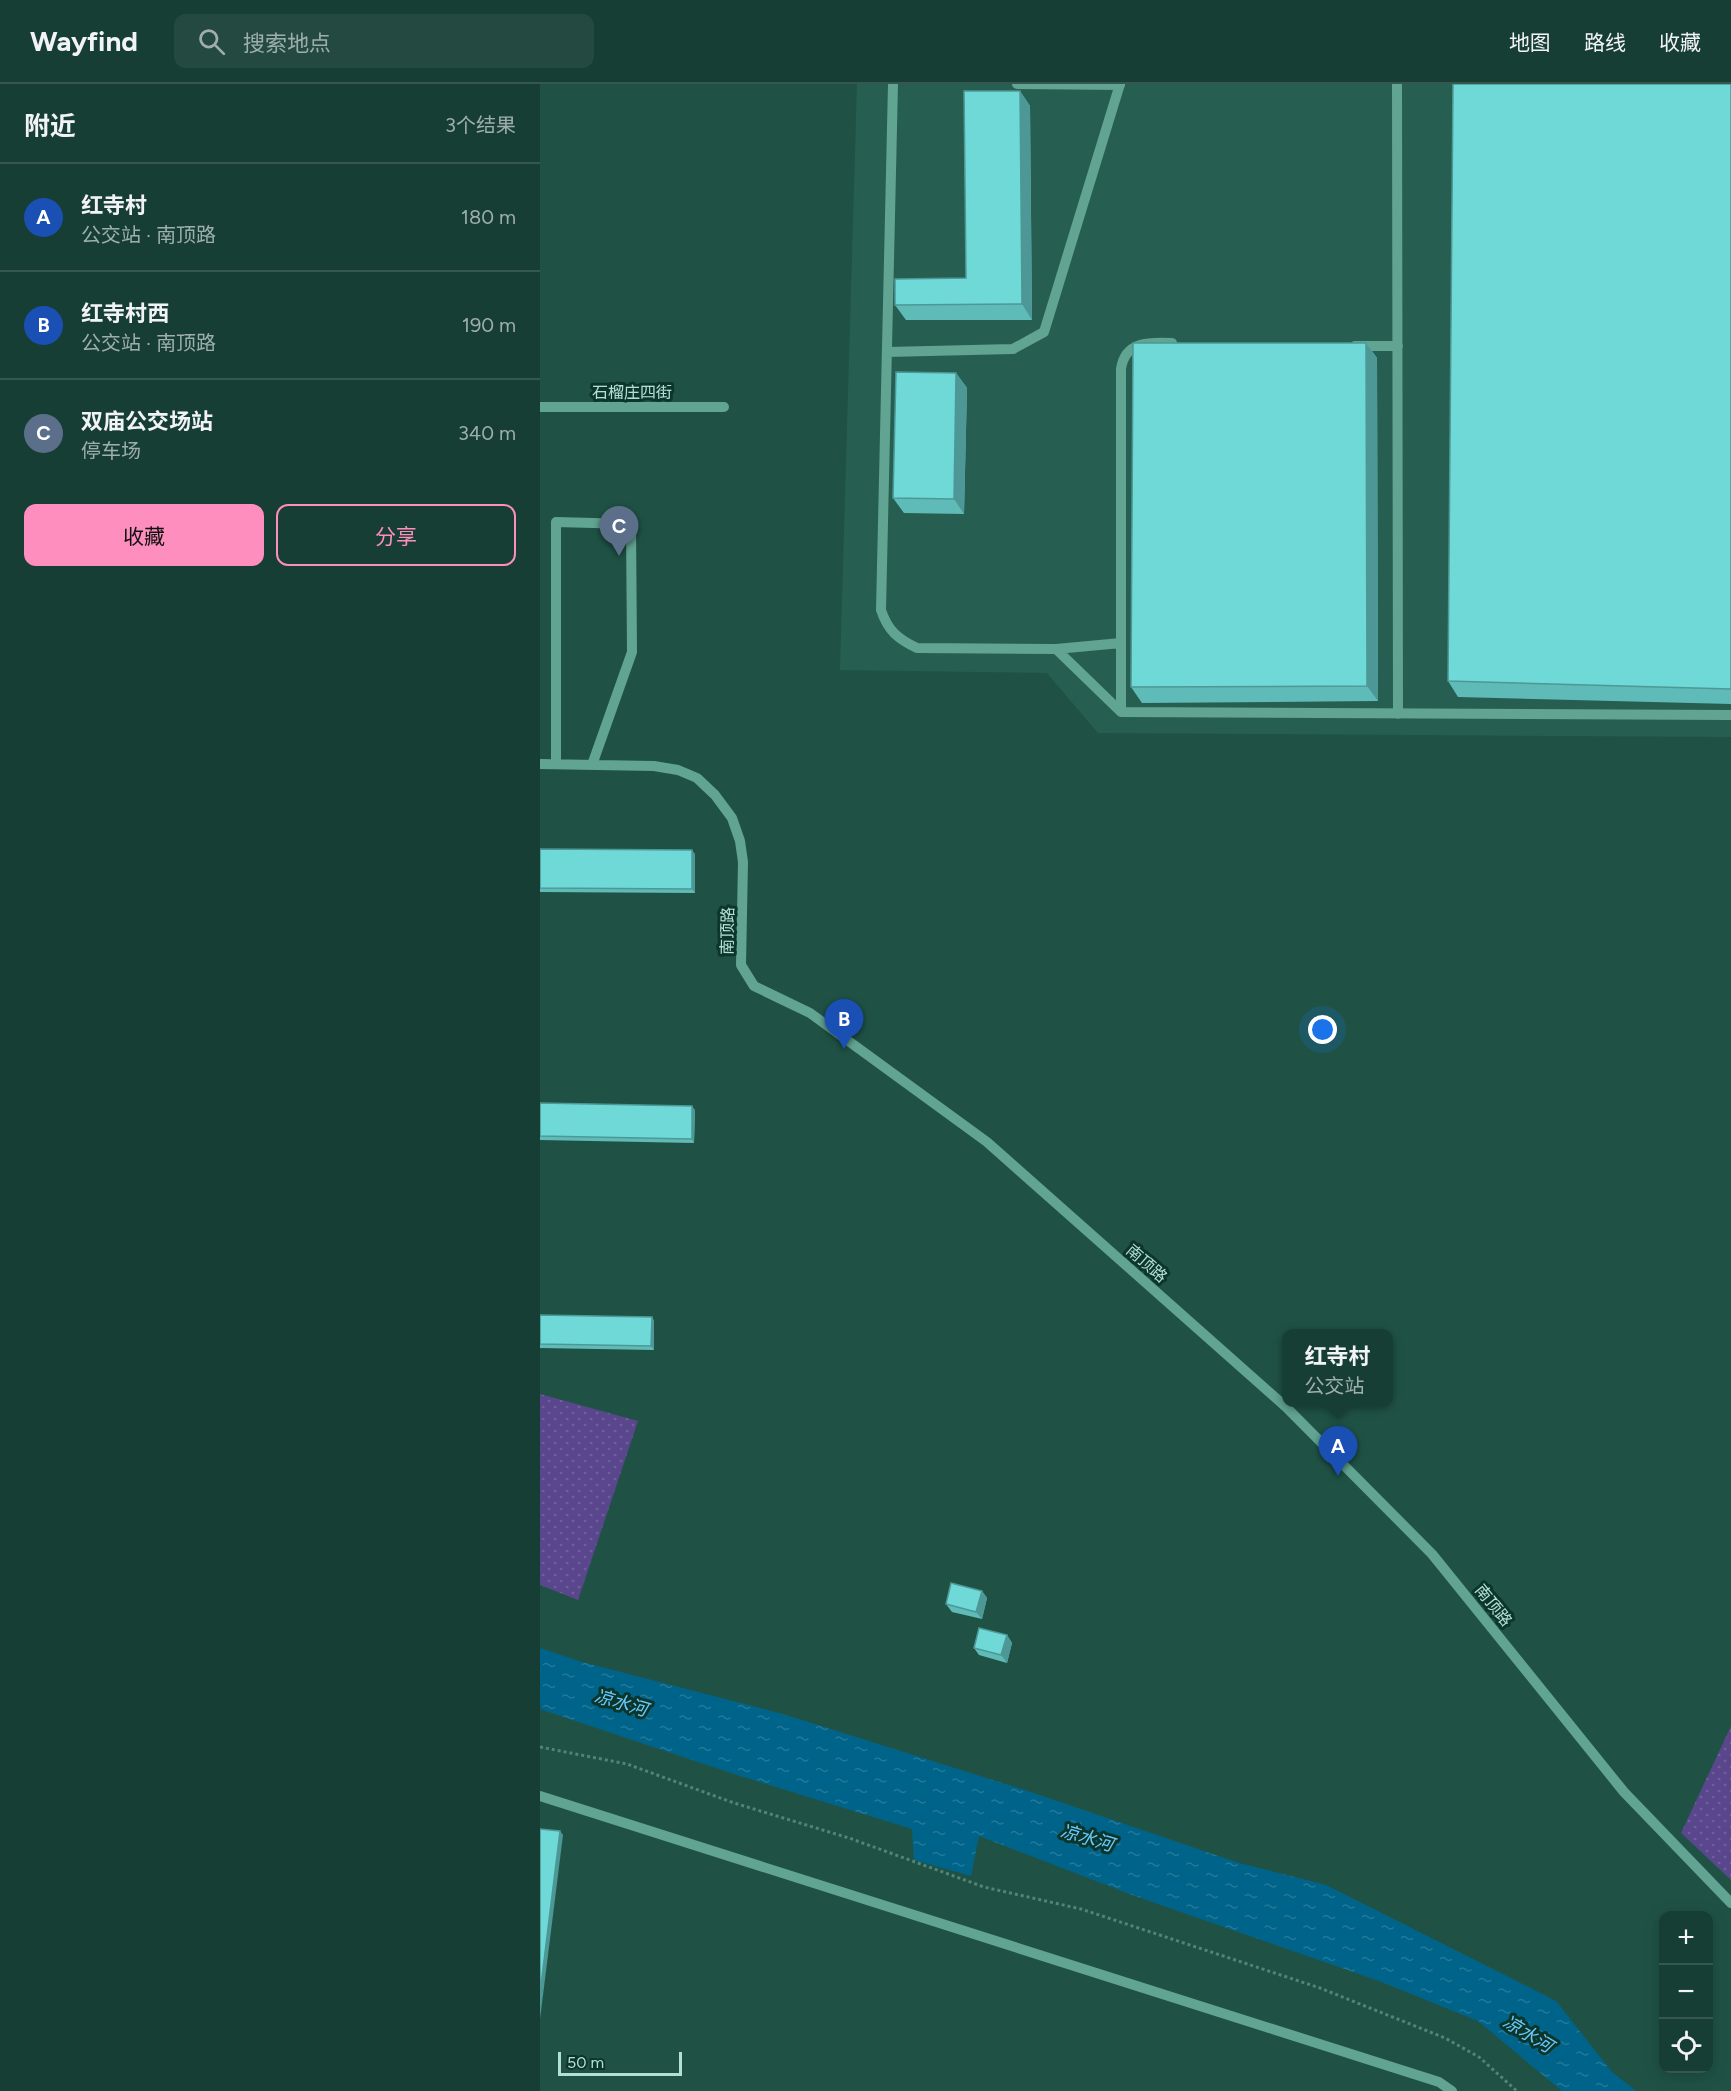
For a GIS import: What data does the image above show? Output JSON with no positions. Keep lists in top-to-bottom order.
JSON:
{
  "streets": {
    "street": ["石榴庄四街", "南顶路"]
  },
  "water": ["凉水河"],
  "scale_bar": "50 m",
  "page": {
    "header": "Wayfind",
    "search": "搜索地点",
    "nav": ["地图", "路线", "收藏"],
    "heading": ["附近", "3个结果"],
    "list": [
      {
        "mark": "A",
        "name": "红寺村",
        "note": "公交站 · 南顶路",
        "value": "180 m"
      },
      {
        "mark": "B",
        "name": "红寺村西",
        "note": "公交站 · 南顶路",
        "value": "190 m"
      },
      {
        "mark": "C",
        "name": "双庙公交场站",
        "note": "停车场",
        "value": "340 m"
      }
    ],
    "buttons": ["收藏", "分享"],
    "pins": ["C", "B", "A"],
    "popup": ["红寺村", "公交站"],
    "map_buttons": ["+", "−"],
    "scale": "50 m"
  }
}
